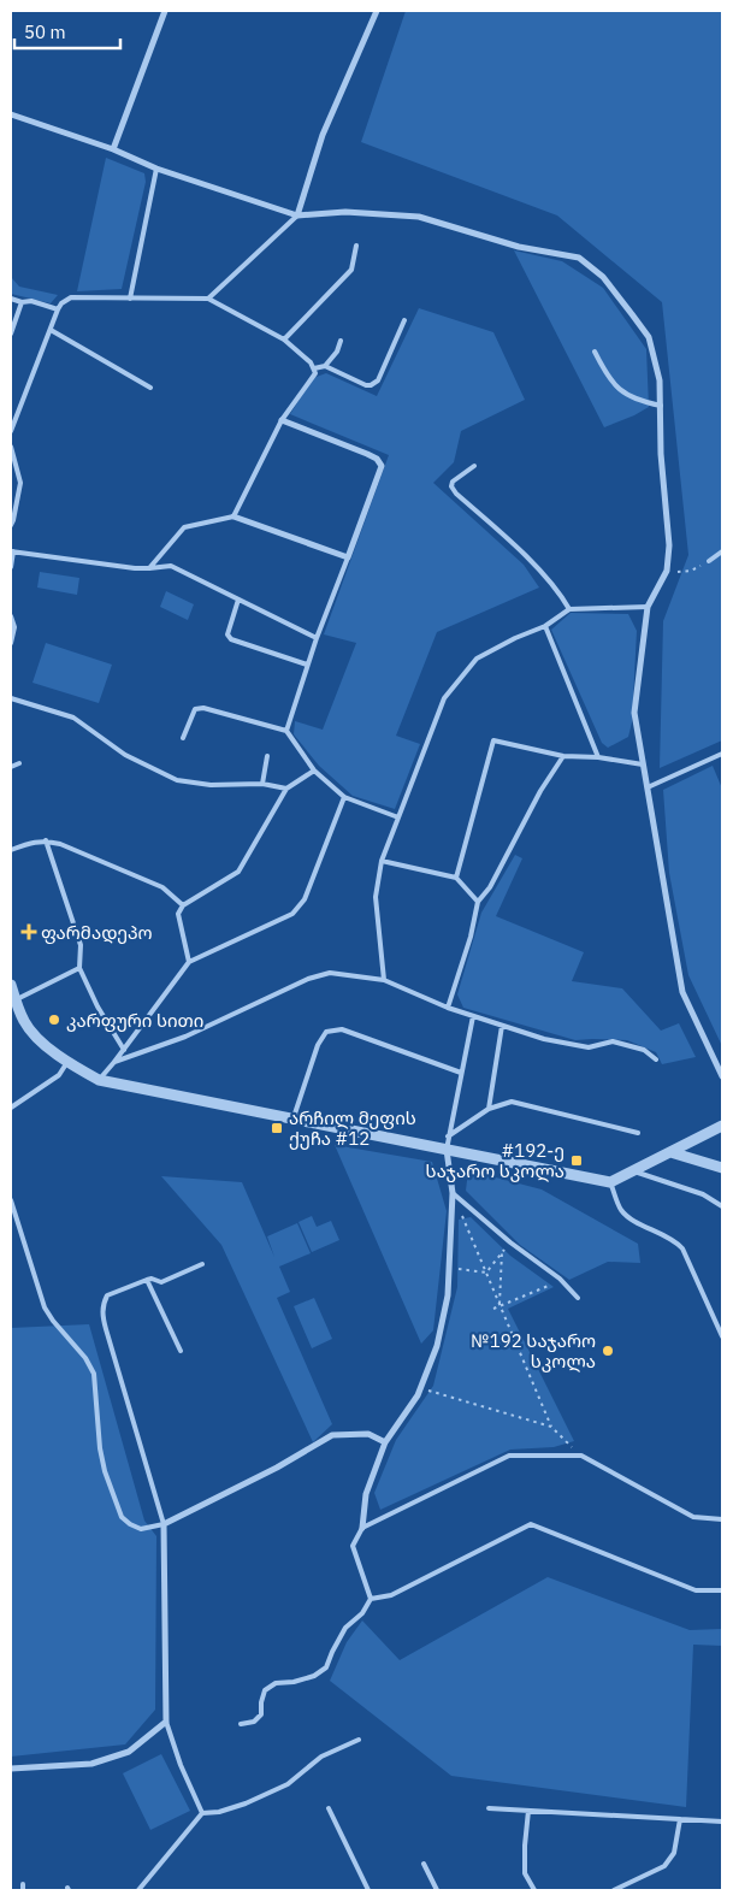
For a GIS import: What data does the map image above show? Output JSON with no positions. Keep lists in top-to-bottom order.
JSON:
{
  "places": {
    "health": ["ფარმადეპო"],
    "other": ["კარფური სითი", "№192 საჯარო სკოლა"],
    "transit": ["არჩილ მეფის ქუჩა #12", "#192-ე საჯარო სკოლა"]
  },
  "scale_bar": "50 m"
}
